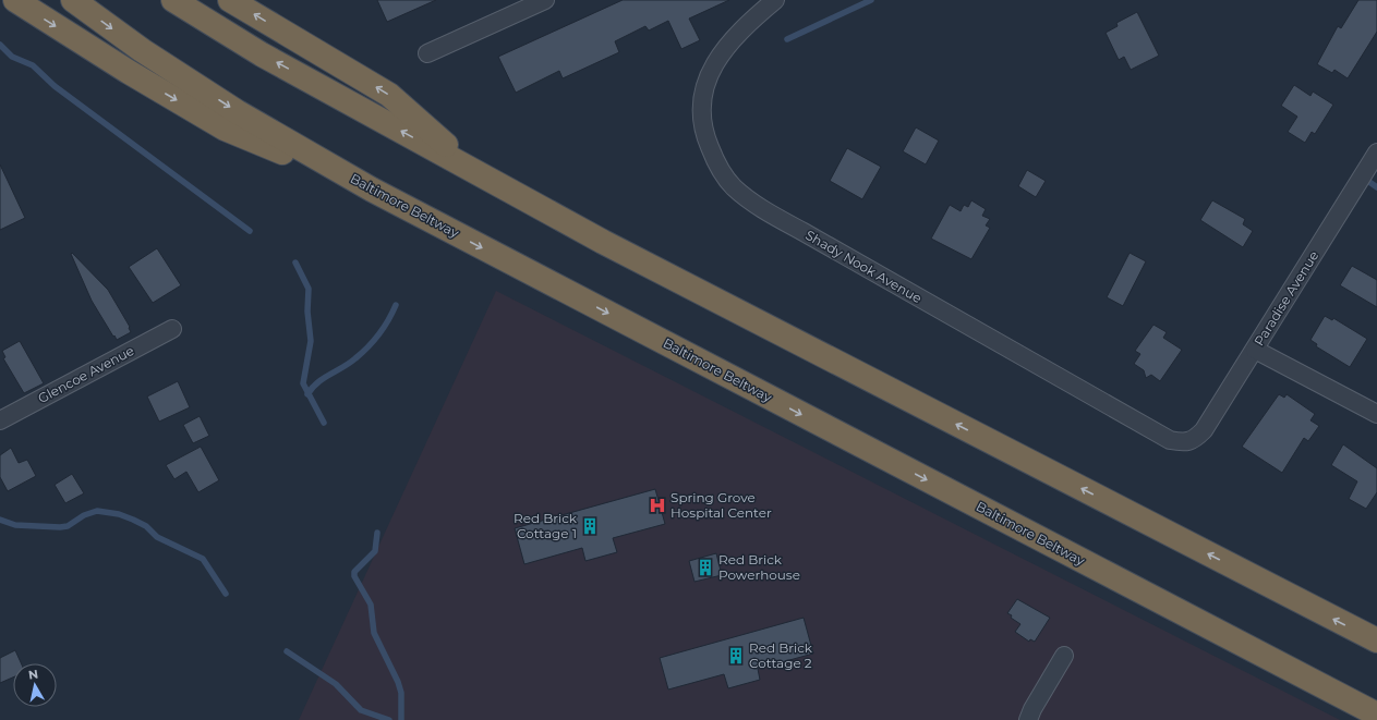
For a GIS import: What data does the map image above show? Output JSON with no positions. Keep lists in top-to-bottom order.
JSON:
{
  "streets": {
    "highway": ["Baltimore Beltway"],
    "street": ["Shady Nook Avenue", "Paradise Avenue", "Glencoe Avenue"]
  },
  "crossings": [
    ["Shady Nook Avenue", "Paradise Avenue"]
  ],
  "places": {
    "hospital": ["Spring Grove Hospital Center"],
    "building": ["Red Brick Cottage 1", "Red Brick Powerhouse", "Red Brick Cottage 2"]
  },
  "north": "top"
}
